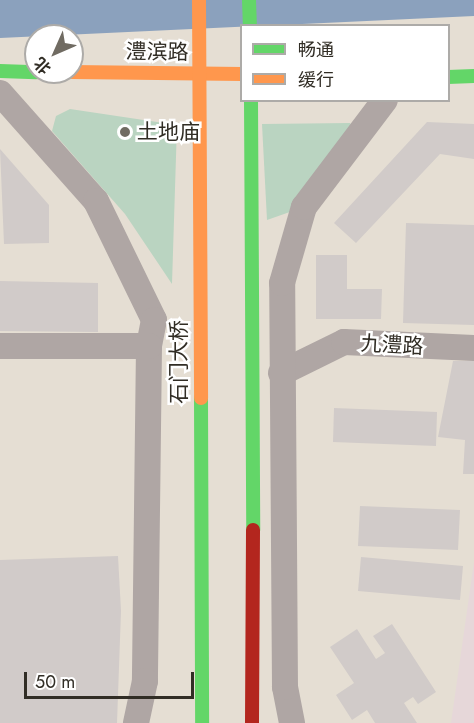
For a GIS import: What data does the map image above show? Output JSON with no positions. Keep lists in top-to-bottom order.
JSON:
{
  "streets": {
    "main road": ["澧滨路", "石门大桥"],
    "street": ["九澧路"]
  },
  "places": ["土地庙"],
  "legend": ["畅通", "缓行"],
  "scale_bar": "50 m",
  "north": "bottom left"
}
